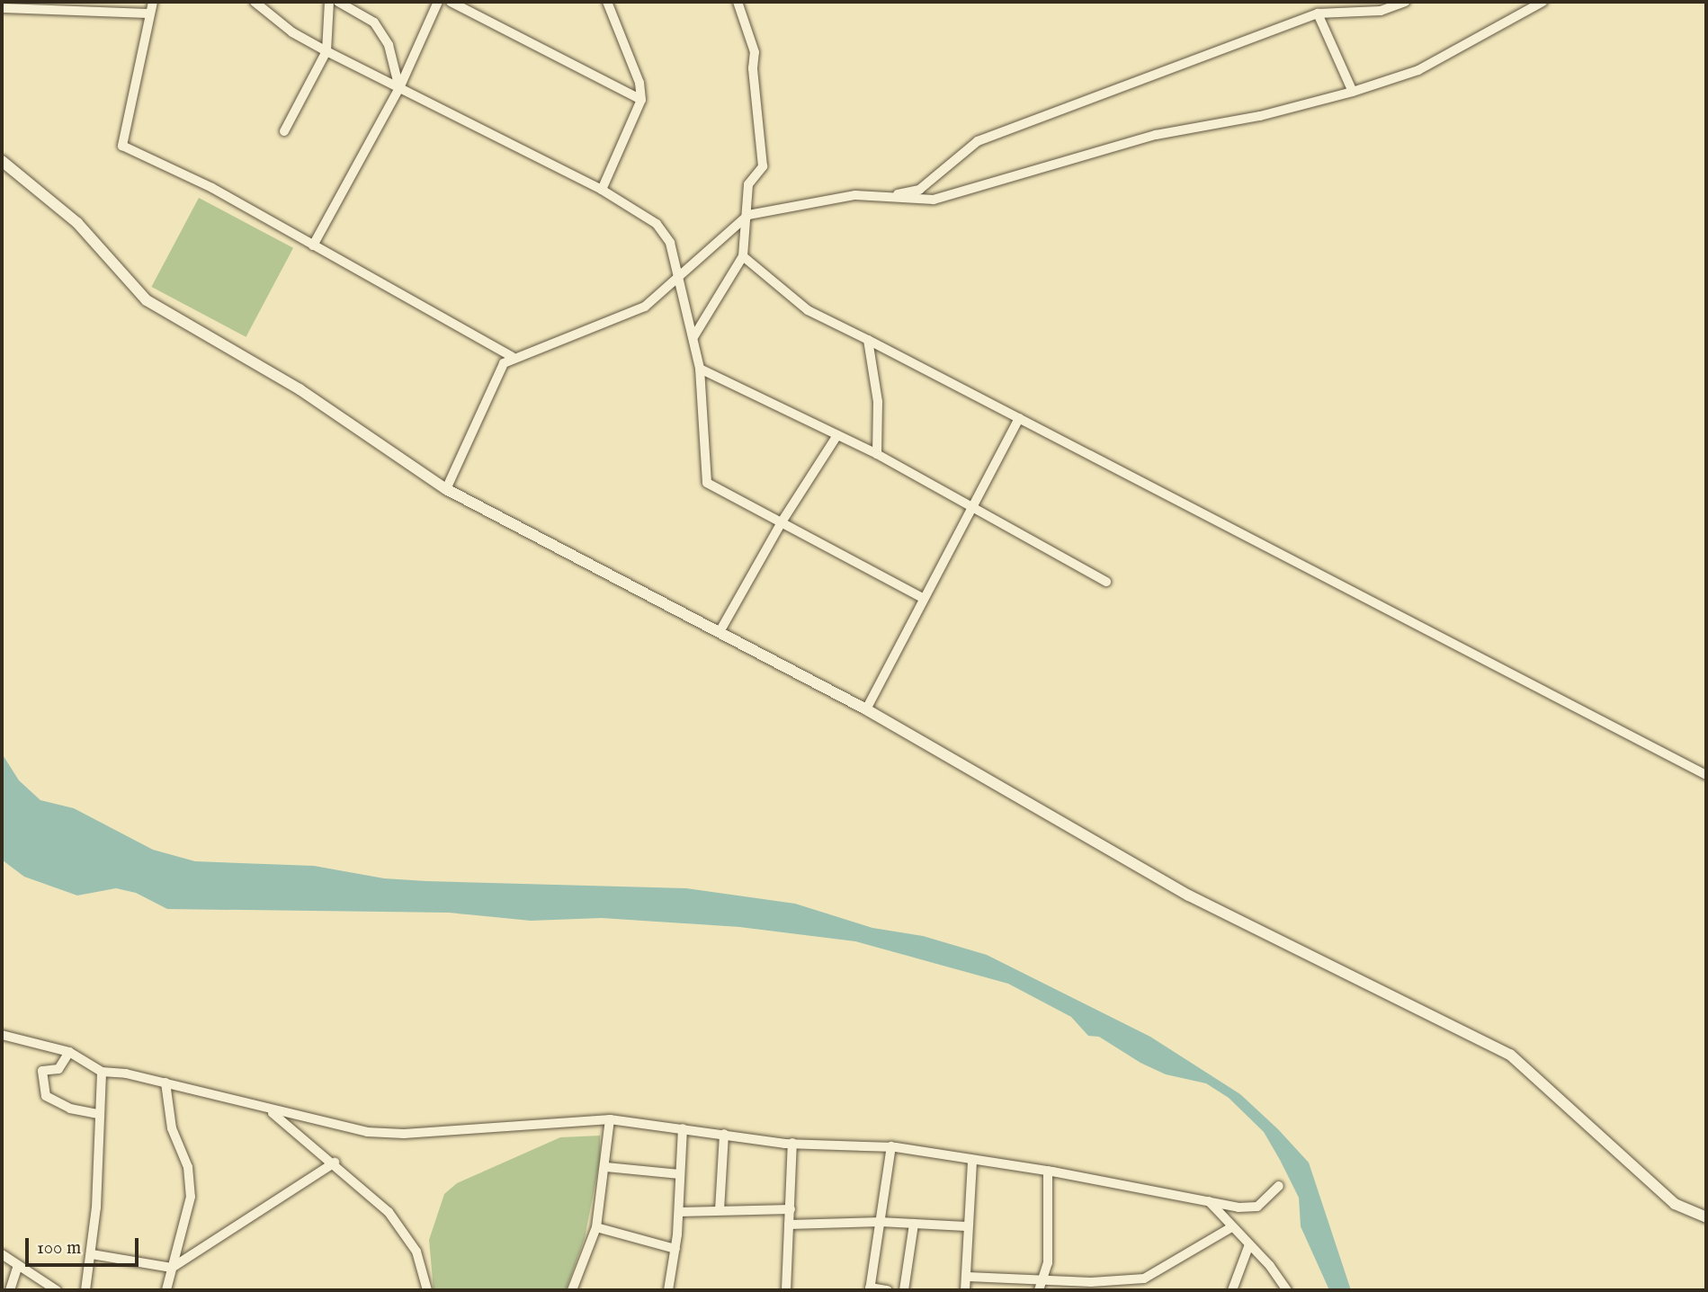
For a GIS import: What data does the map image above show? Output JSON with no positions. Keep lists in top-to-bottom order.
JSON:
{
  "scale_bar": "100 m"
}
